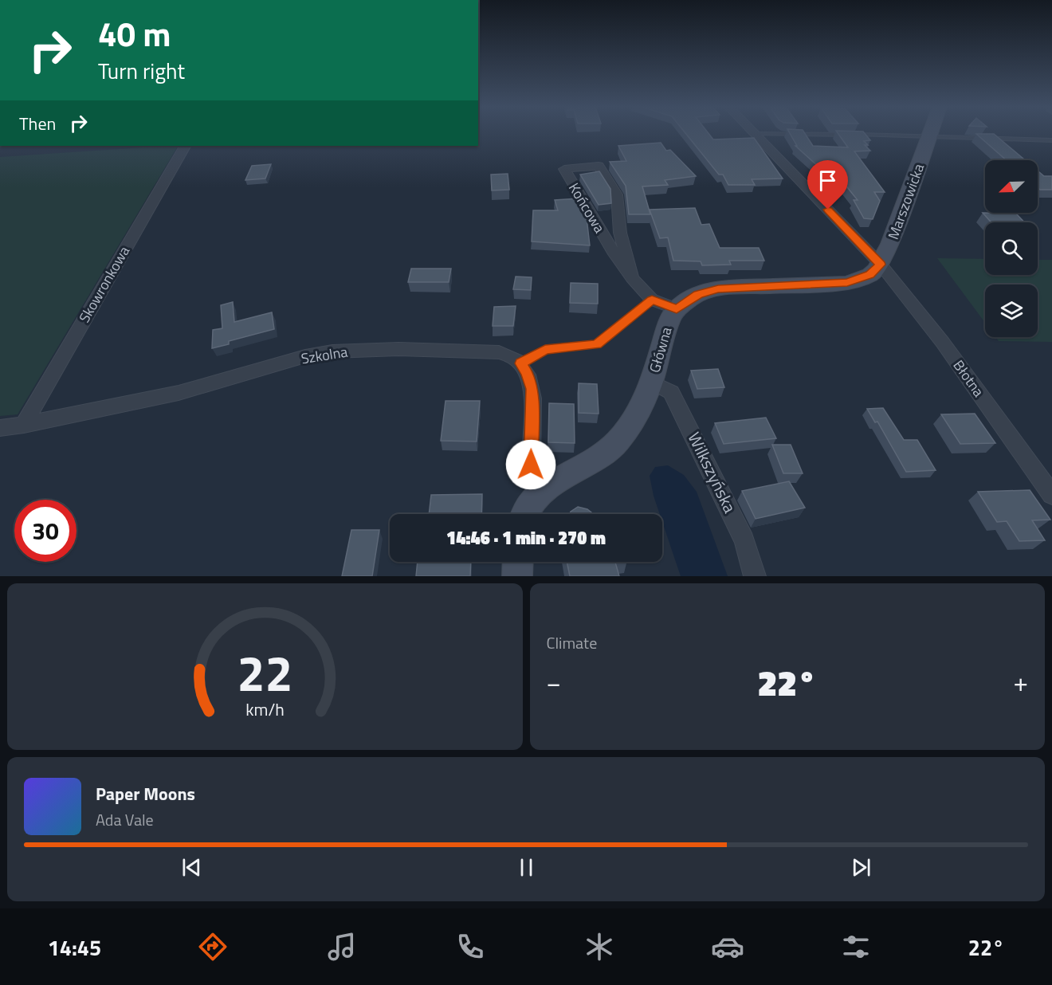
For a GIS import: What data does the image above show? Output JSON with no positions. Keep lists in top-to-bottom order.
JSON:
{
  "streets": {
    "street": [
      "Marszowicka",
      "Końcowa",
      "Skowronkowa",
      "Główna",
      "Szkolna",
      "Błotna",
      "Wilkszyńska"
    ]
  },
  "crossings": [
    ["Marszowicka", "Główna"],
    ["Marszowicka", "Błotna"],
    ["Końcowa", "Główna"],
    ["Skowronkowa", "Szkolna"],
    ["Główna", "Błotna"],
    ["Główna", "Wilkszyńska"]
  ],
  "north": "bottom left",
  "page": {
    "turn": ["40 m", "Turn right"],
    "then": "Then",
    "limit": "30",
    "trip": "14:46 · 1 min · 270 m",
    "tile": "Climate",
    "heat": ["−", "22°", "+"],
    "song": ["Paper Moons", "Ada Vale"],
    "tabs": ["14:45", "22°"],
    "gauge": ["22", "km/h"]
  }
}
